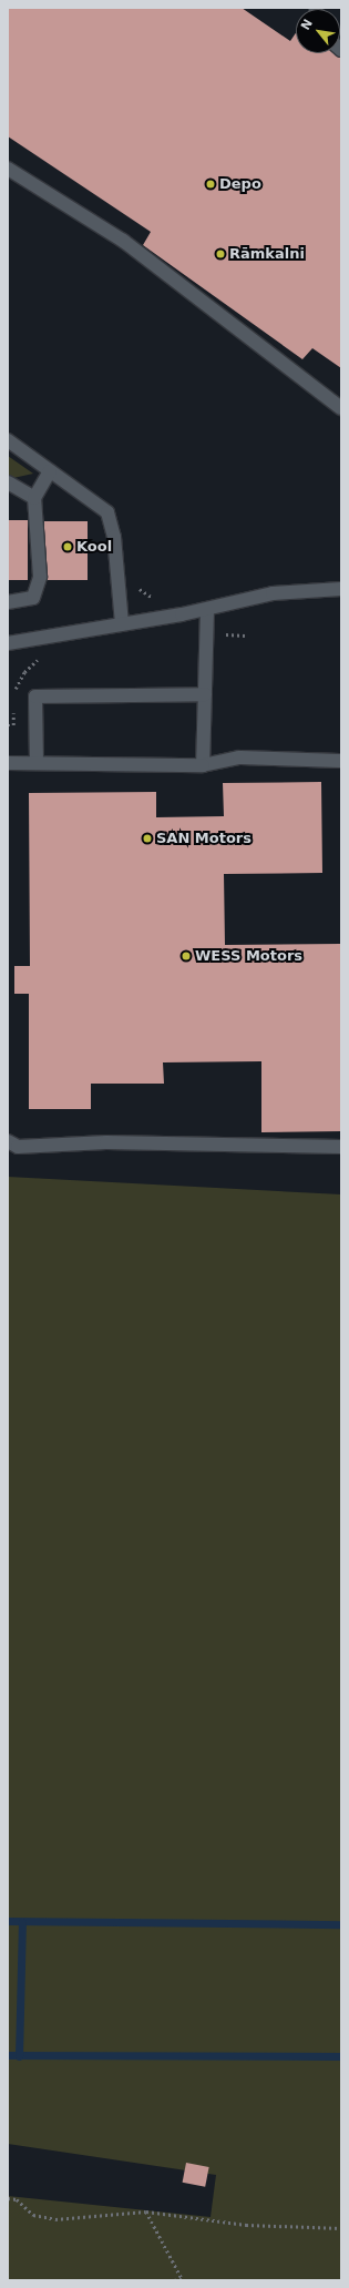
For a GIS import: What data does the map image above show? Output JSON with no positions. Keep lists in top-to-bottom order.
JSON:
{
  "places": [
    "Depo",
    "Rāmkalni",
    "Kool",
    "SAN Motors",
    "WESS Motors"
  ],
  "north": "top left"
}
